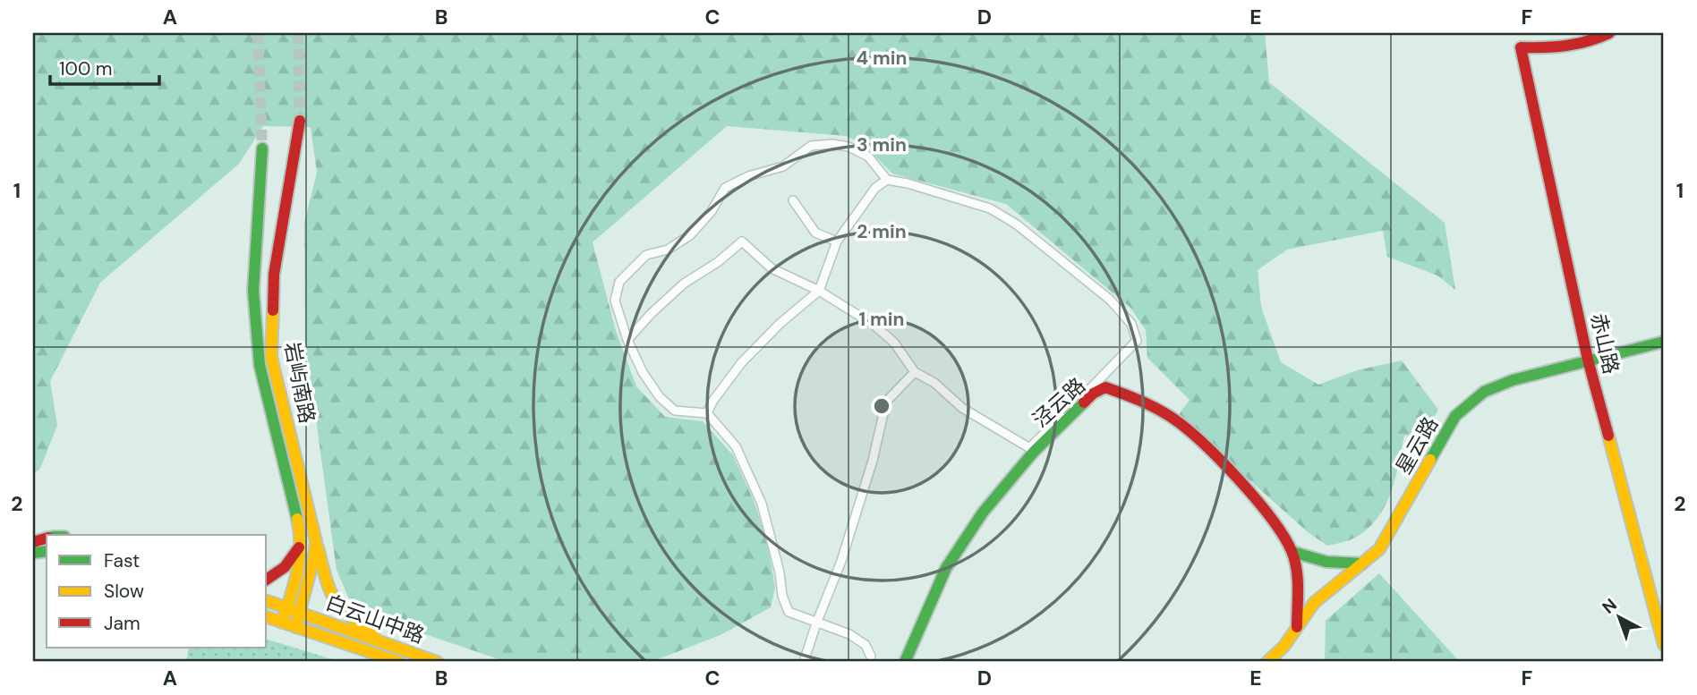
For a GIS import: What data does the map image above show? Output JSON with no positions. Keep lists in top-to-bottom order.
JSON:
{
  "streets": {
    "street": [
      "赤山路",
      "岩屿南路",
      "泾云路",
      "星云路",
      "白云山中路"
    ]
  },
  "crossings": [
    ["赤山路", "星云路"],
    ["岩屿南路", "白云山中路"],
    ["泾云路", "星云路"]
  ],
  "legend": ["Fast", "Slow", "Jam"],
  "scale_bar": "100 m",
  "north": "top left",
  "grid": {
    "columns": [
      "A",
      "B",
      "C",
      "D",
      "E",
      "F"
    ],
    "rows": ["1", "2"]
  },
  "rings": [
    "4 min",
    "3 min",
    "2 min",
    "1 min"
  ]
}
